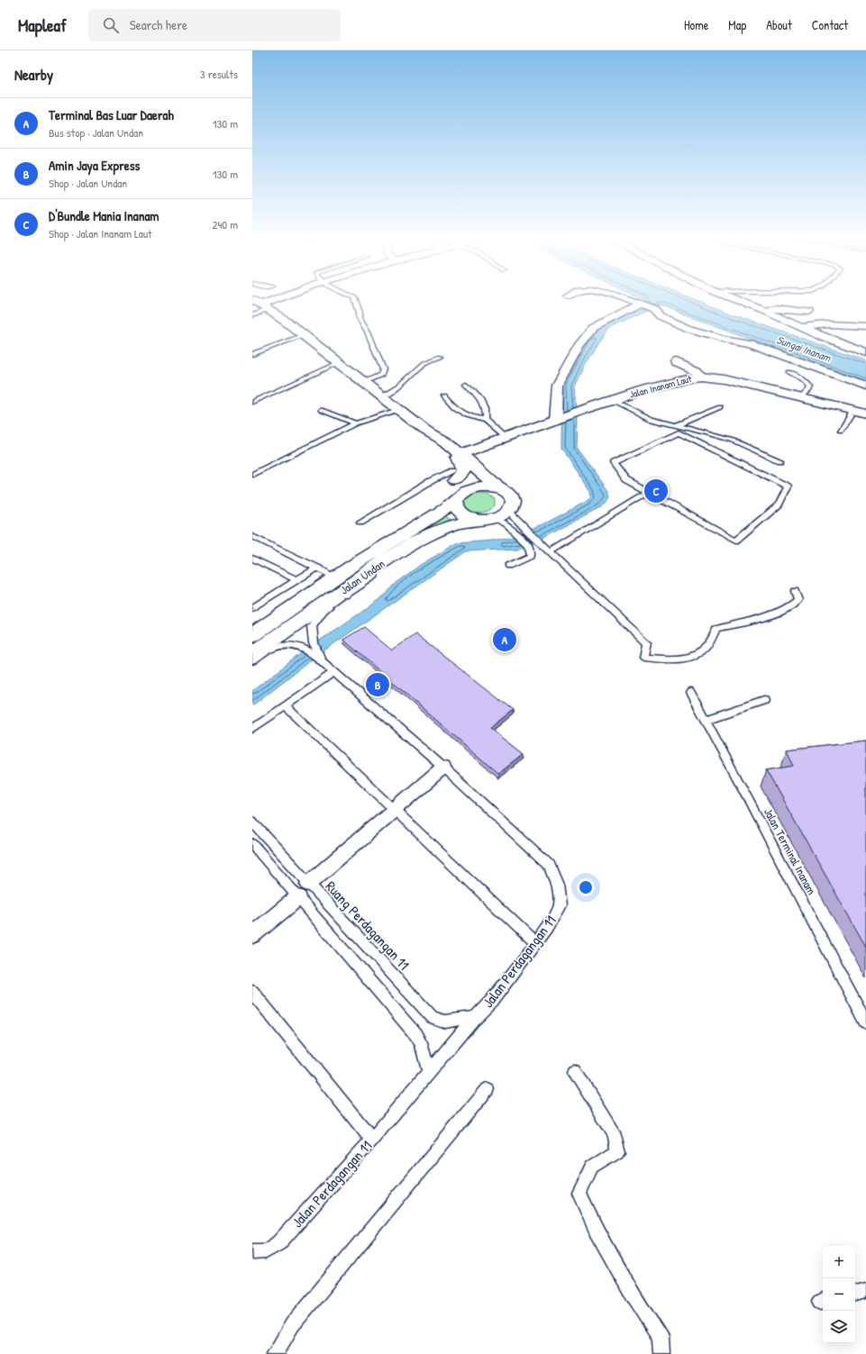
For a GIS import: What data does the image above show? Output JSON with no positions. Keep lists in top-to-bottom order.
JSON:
{
  "streets": {
    "street": ["Jalan Inanam Laut", "Jalan Undan"],
    "lane": ["Jalan Terminal Inanam", "Ruang Perdagangan 11", "Jalan Perdagangan 11"]
  },
  "crossings": [
    ["Jalan Undan", "Jalan Perdagangan 11"],
    ["Ruang Perdagangan 11", "Jalan Perdagangan 11"]
  ],
  "water": ["Sungai Inanam"],
  "page": {
    "header": "Mapleaf",
    "search": "Search here",
    "nav": [
      "Home",
      "Map",
      "About",
      "Contact"
    ],
    "heading": ["Nearby", "3 results"],
    "list": [
      {
        "mark": "A",
        "name": "Terminal Bas Luar Daerah",
        "note": "Bus stop · Jalan Undan",
        "value": "130 m"
      },
      {
        "mark": "B",
        "name": "Amin Jaya Express",
        "note": "Shop · Jalan Undan",
        "value": "130 m"
      },
      {
        "mark": "C",
        "name": "D'Bundle Mania Inanam",
        "note": "Shop · Jalan Inanam Laut",
        "value": "240 m"
      }
    ],
    "pins": ["C", "A", "B"],
    "map_buttons": ["+", "−"]
  }
}
